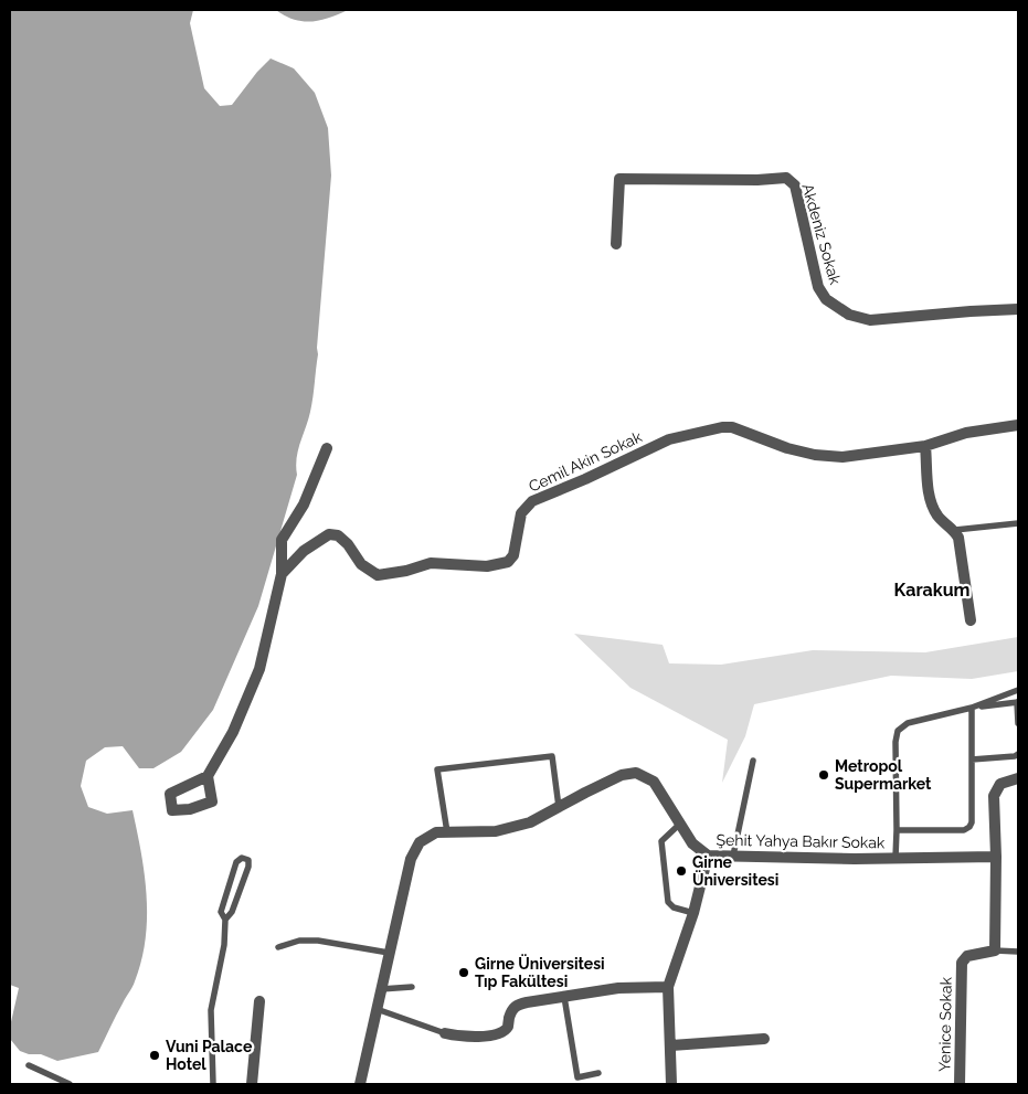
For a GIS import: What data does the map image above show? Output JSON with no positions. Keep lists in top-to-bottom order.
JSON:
{
  "streets": {
    "street": [
      "Akdeniz Sokak",
      "Cemil Akin Sokak",
      "Şehit Yahya Bakır Sokak",
      "Yenice Sokak"
    ]
  },
  "districts": ["Karakum"],
  "places": [
    "Metropol Supermarket",
    "Girne Üniversitesi",
    "Girne Üniversitesi Tıp Fakültesi",
    "Vuni Palace Hotel"
  ]
}
